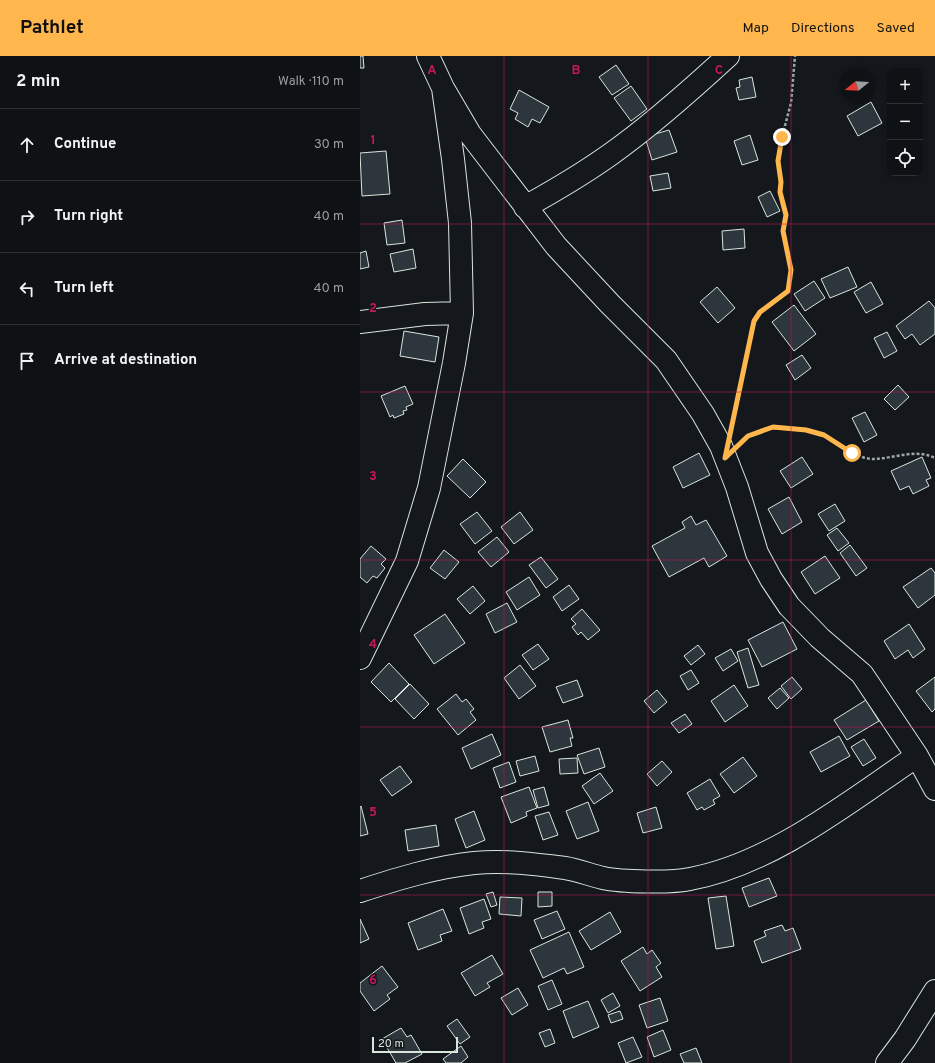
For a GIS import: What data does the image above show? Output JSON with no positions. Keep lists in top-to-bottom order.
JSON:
{
  "scale_bar": "20 m",
  "north": "left",
  "page": {
    "header": "Pathlet",
    "nav": ["Map", "Directions", "Saved"],
    "heading": ["2 min", "Walk · 110 m"],
    "map_buttons": ["+", "−"],
    "list": [
      ["Continue", "30 m"],
      ["Turn right", "40 m"],
      ["Turn left", "40 m"],
      "Arrive at destination"
    ],
    "scale": "20 m"
  },
  "grid": {
    "columns": ["A", "B", "C"],
    "rows": [
      "1",
      "2",
      "3",
      "4",
      "5",
      "6"
    ]
  }
}
